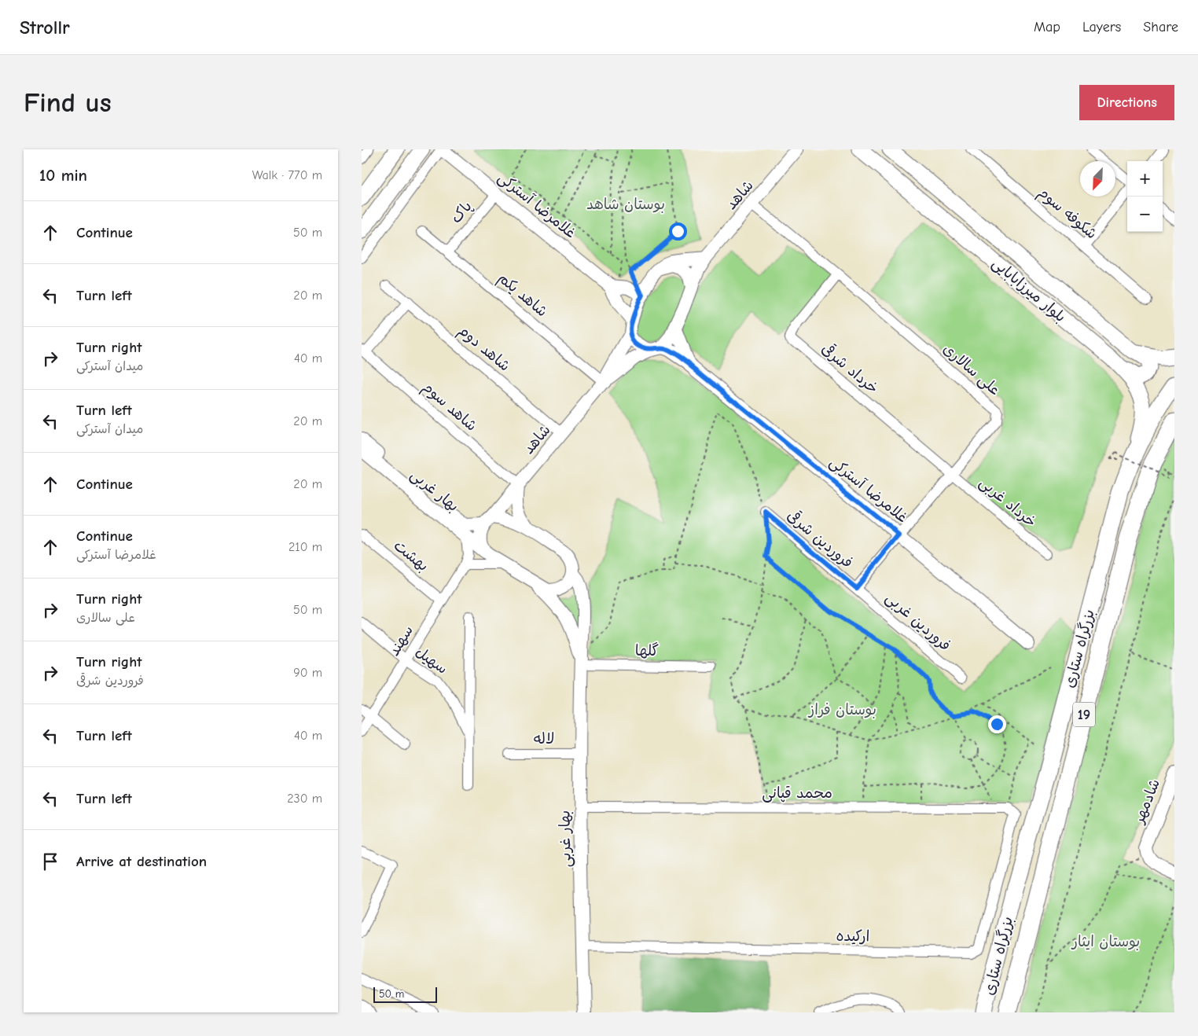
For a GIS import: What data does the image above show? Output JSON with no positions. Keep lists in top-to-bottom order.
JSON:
{
  "streets": {
    "highway": ["بزرگراه ستاری", "19"],
    "main road": ["بلوار میرزابابایی"],
    "street": [
      "شاهد",
      "غلامرضا آسترکی",
      "پاک",
      "شکوفه سوم",
      "شاهد یکم",
      "شاهد دوم",
      "خرداد شرقی",
      "علی سالاری",
      "شاهد سوم",
      "بهار غربی",
      "خرداد غربی",
      "فروردین شرقی",
      "بهشت",
      "فروردین غربی",
      "سهند",
      "گلها",
      "سهیل",
      "لاله",
      "محمد قپانی",
      "شادمهر",
      "ارکیده"
    ]
  },
  "crossings": [
    ["شاهد", "غلامرضا آسترکی"],
    ["شاهد", "شاهد یکم"],
    ["شاهد", "شاهد دوم"],
    ["شاهد", "علی سالاری"],
    ["شاهد", "شاهد سوم"],
    ["شاهد", "بهار غربی"],
    ["غلامرضا آسترکی", "پاک"],
    ["غلامرضا آسترکی", "علی سالاری"],
    ["پاک", "شاهد یکم"],
    ["بلوار میرزابابایی", "بزرگراه ستاری"],
    ["خرداد شرقی", "علی سالاری"],
    ["خرداد شرقی", "خرداد غربی"],
    ["علی سالاری", "خرداد غربی"],
    ["علی سالاری", "فروردین شرقی"],
    ["علی سالاری", "فروردین غربی"],
    ["بهار غربی", "گلها"],
    ["بهار غربی", "لاله"],
    ["بهار غربی", "محمد قپانی"],
    ["بهار غربی", "ارکیده"],
    ["فروردین شرقی", "فروردین غربی"],
    ["بهشت", "سهند"],
    ["سهند", "سهیل"],
    ["محمد قپانی", "ارکیده"]
  ],
  "parks": ["بوستان شاهد", "بوستان فراز", "بوستان ایثار"],
  "scale_bar": "50 m",
  "north": "bottom left",
  "page": {
    "header": "Strollr",
    "nav": ["Map", "Layers", "Share"],
    "buttons": "Directions",
    "title": "Find us",
    "heading": ["10 min", "Walk · 770 m"],
    "map_buttons": ["+", "−"],
    "list": [
      ["Continue", "50 m"],
      ["Turn left", "20 m"],
      ["Turn right", "میدان آسترکی", "40 m"],
      ["Turn left", "میدان آسترکی", "20 m"],
      ["Continue", "20 m"],
      ["Continue", "غلامرضا آسترکی", "210 m"],
      ["Turn right", "علی سالاری", "50 m"],
      ["Turn right", "فروردین شرقی", "90 m"],
      ["Turn left", "40 m"],
      ["Turn left", "230 m"],
      "Arrive at destination"
    ],
    "scale": "50 m"
  }
}
